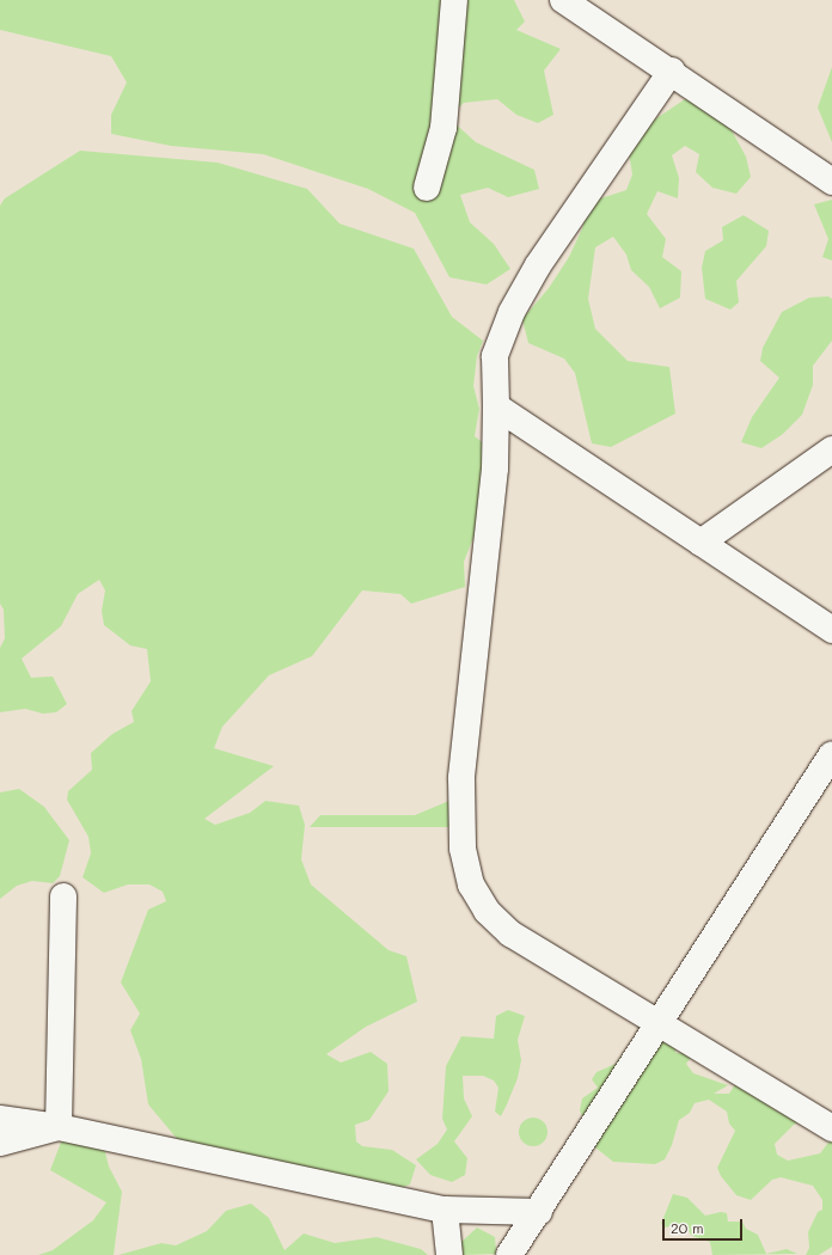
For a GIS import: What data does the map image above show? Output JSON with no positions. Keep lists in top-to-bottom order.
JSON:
{
  "scale_bar": "20 m"
}
